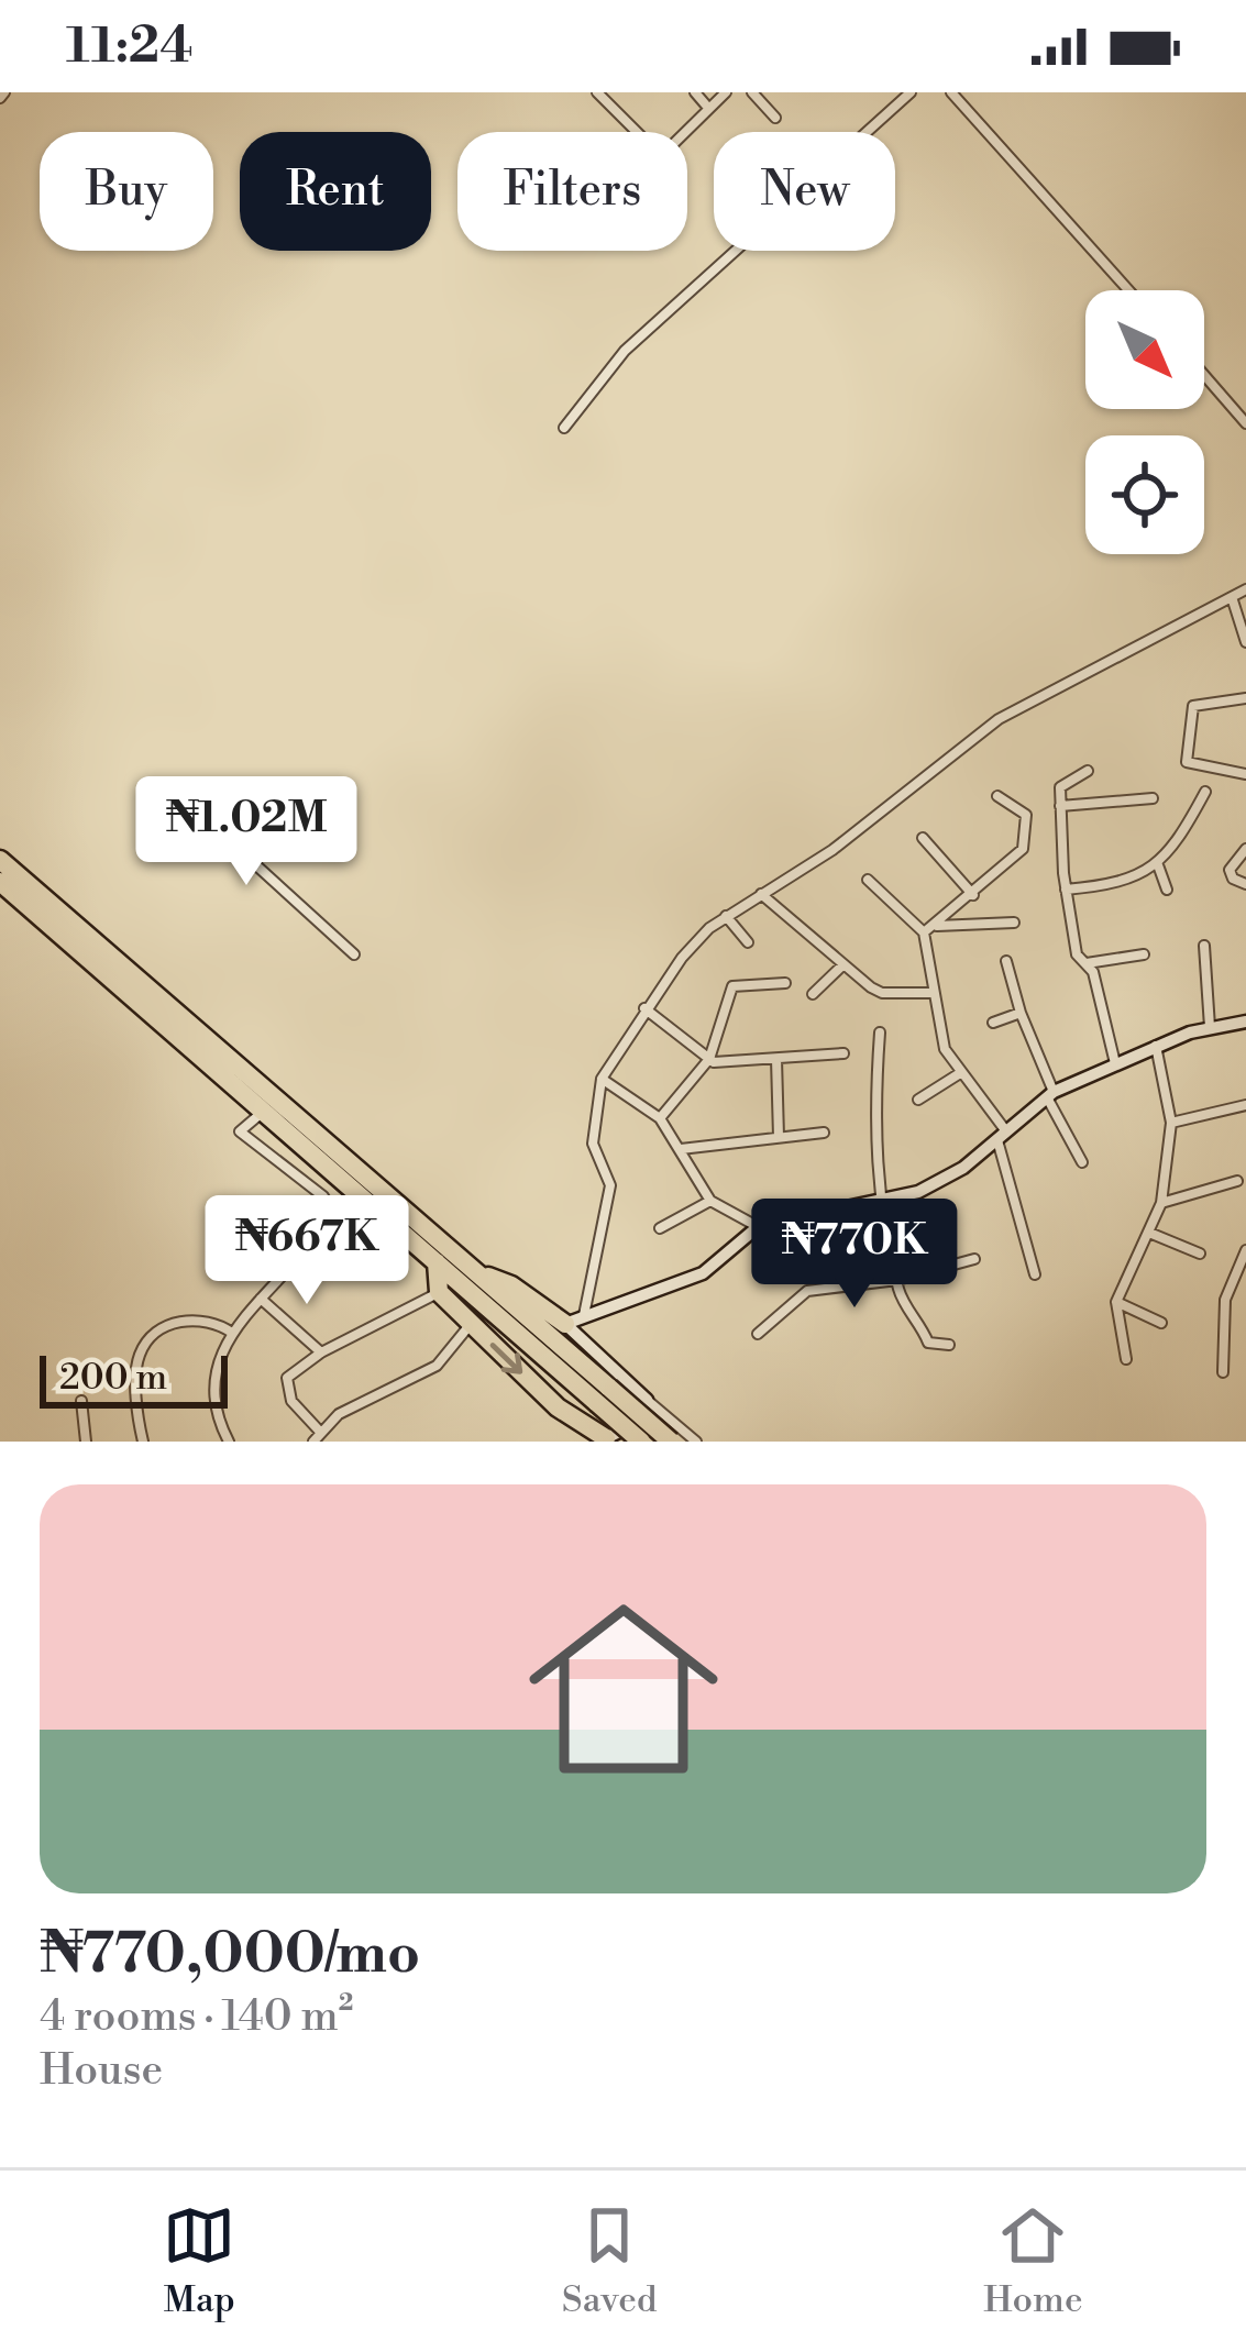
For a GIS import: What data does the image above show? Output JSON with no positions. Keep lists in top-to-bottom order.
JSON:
{
  "scale_bar": "200 m",
  "north": "bottom right",
  "page": {
    "status": "11:24",
    "chip": [
      "Buy",
      "Rent",
      "Filters",
      "New"
    ],
    "price": ["₦1.02M", "₦667K", "₦770K"],
    "scale": "200 m",
    "list": [
      {
        "name": "₦770,000/mo",
        "note": "4 rooms · 140 m² · House"
      }
    ],
    "tabs": ["Map", "Saved", "Home"]
  }
}
